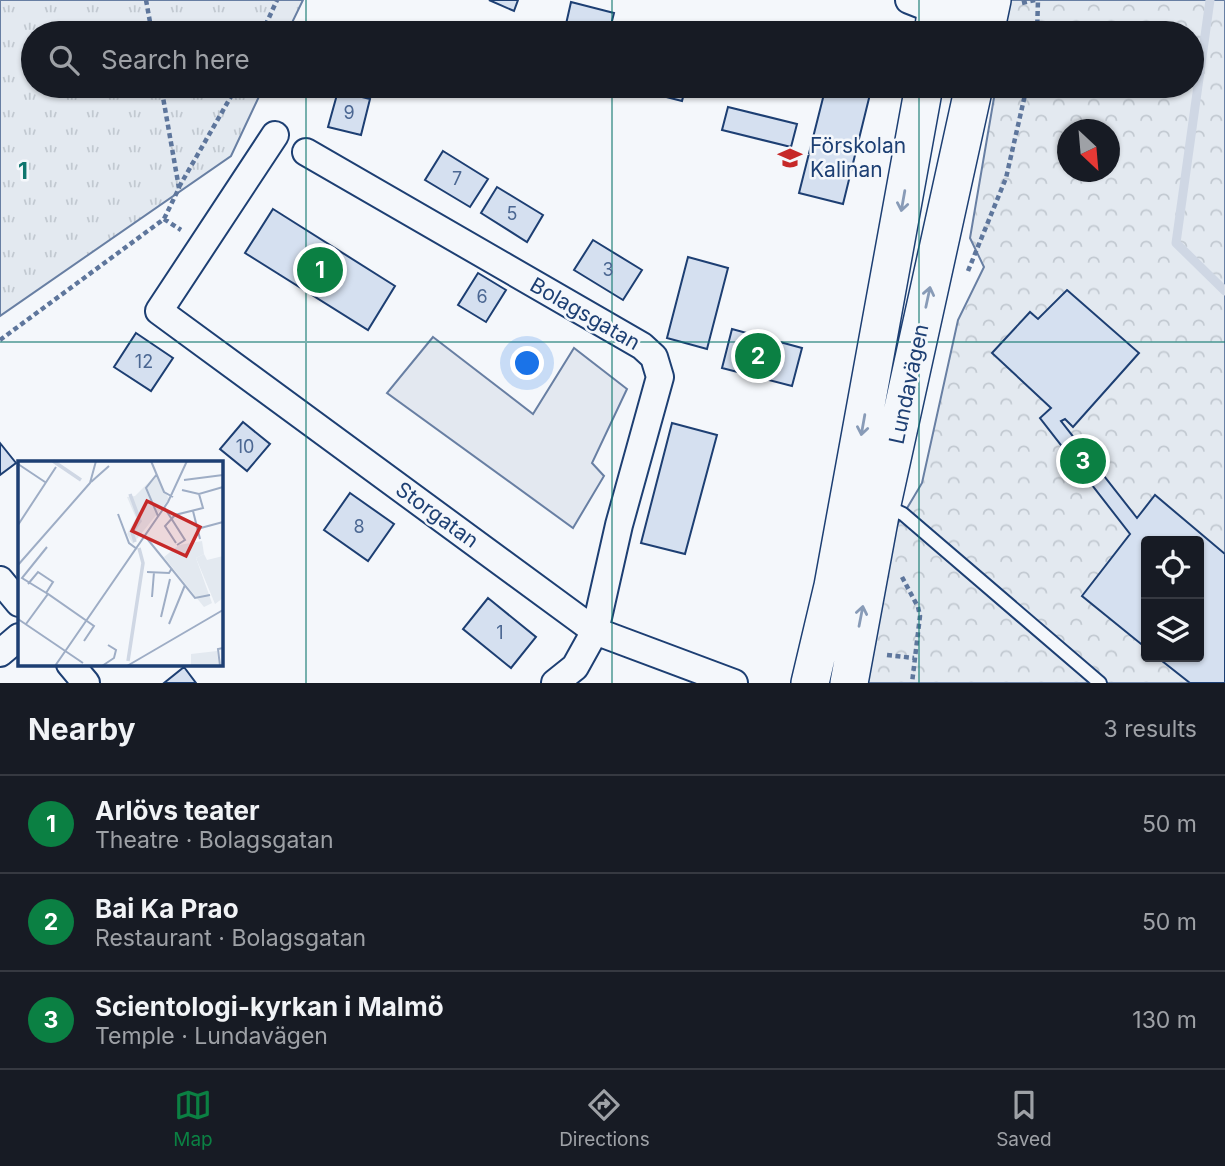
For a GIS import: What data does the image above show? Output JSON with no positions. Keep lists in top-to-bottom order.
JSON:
{
  "streets": {
    "main road": ["Lundavägen"],
    "street": ["Bolagsgatan", "Storgatan"]
  },
  "crossings": [
    ["Bolagsgatan", "Storgatan"]
  ],
  "places": {
    "school or university": ["Förskolan Kalinan"]
  },
  "house_numbers": [
    "9",
    "7",
    "5",
    "3",
    "6",
    "12",
    "10",
    "8",
    "1"
  ],
  "north": "bottom right",
  "page": {
    "search": "Search here",
    "pins": ["1", "2", "3"],
    "heading": ["Nearby", "3 results"],
    "list": [
      {
        "mark": "1",
        "name": "Arlövs teater",
        "note": "Theatre · Bolagsgatan",
        "value": "50 m"
      },
      {
        "mark": "2",
        "name": "Bai Ka Prao",
        "note": "Restaurant · Bolagsgatan",
        "value": "50 m"
      },
      {
        "mark": "3",
        "name": "Scientologi-kyrkan i Malmö",
        "note": "Temple · Lundavägen",
        "value": "130 m"
      }
    ],
    "nav": ["Map", "Directions", "Saved"]
  },
  "grid": {
    "rows": ["1"]
  }
}
